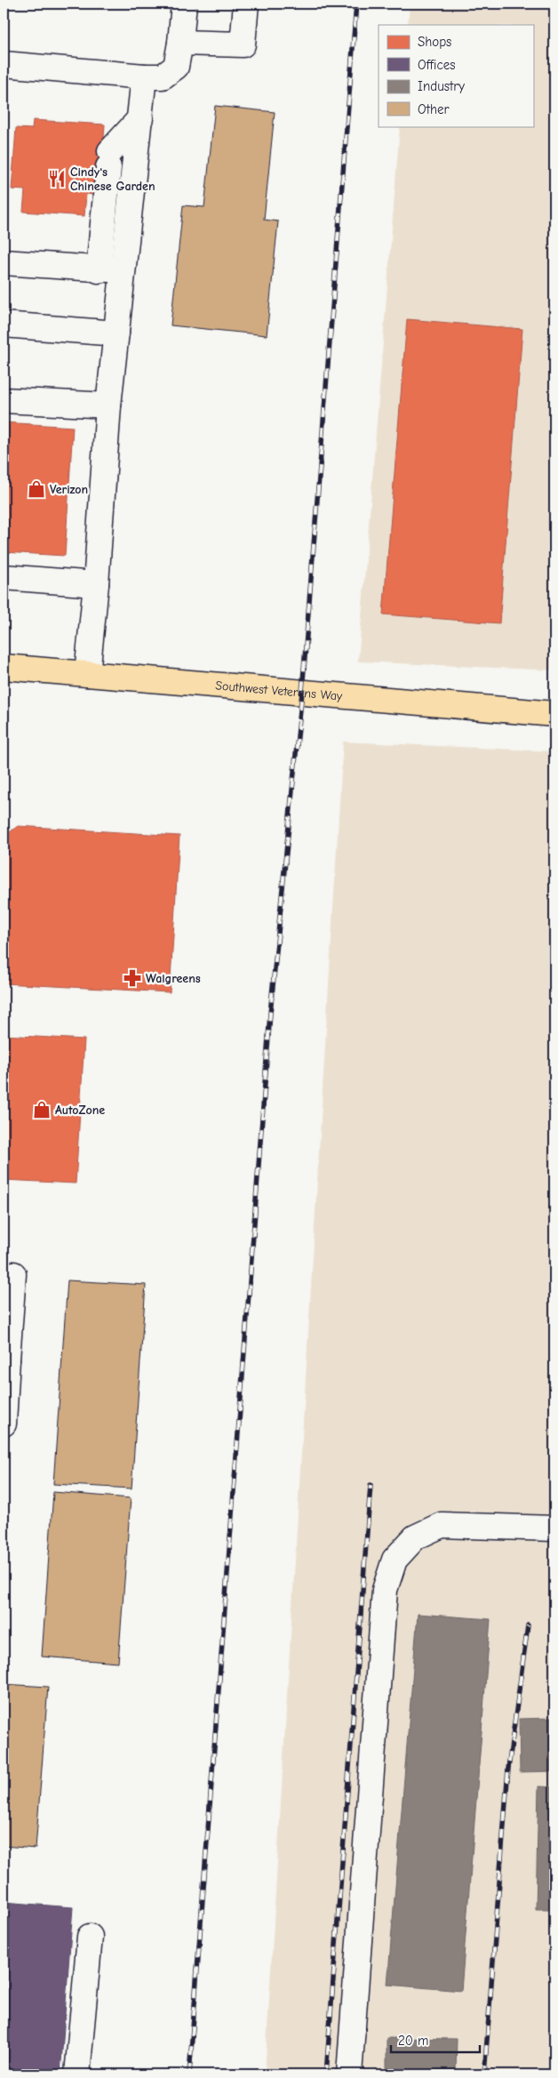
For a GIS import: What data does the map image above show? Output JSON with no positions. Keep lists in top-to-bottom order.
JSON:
{
  "streets": {
    "main road": ["Southwest Veterans Way"]
  },
  "places": {
    "restaurant": ["Cindy's Chinese Garden"],
    "shop": ["Verizon", "AutoZone"],
    "pharmacy": ["Walgreens"]
  },
  "legend": [
    "Shops",
    "Offices",
    "Industry",
    "Other"
  ],
  "scale_bar": "20 m"
}
